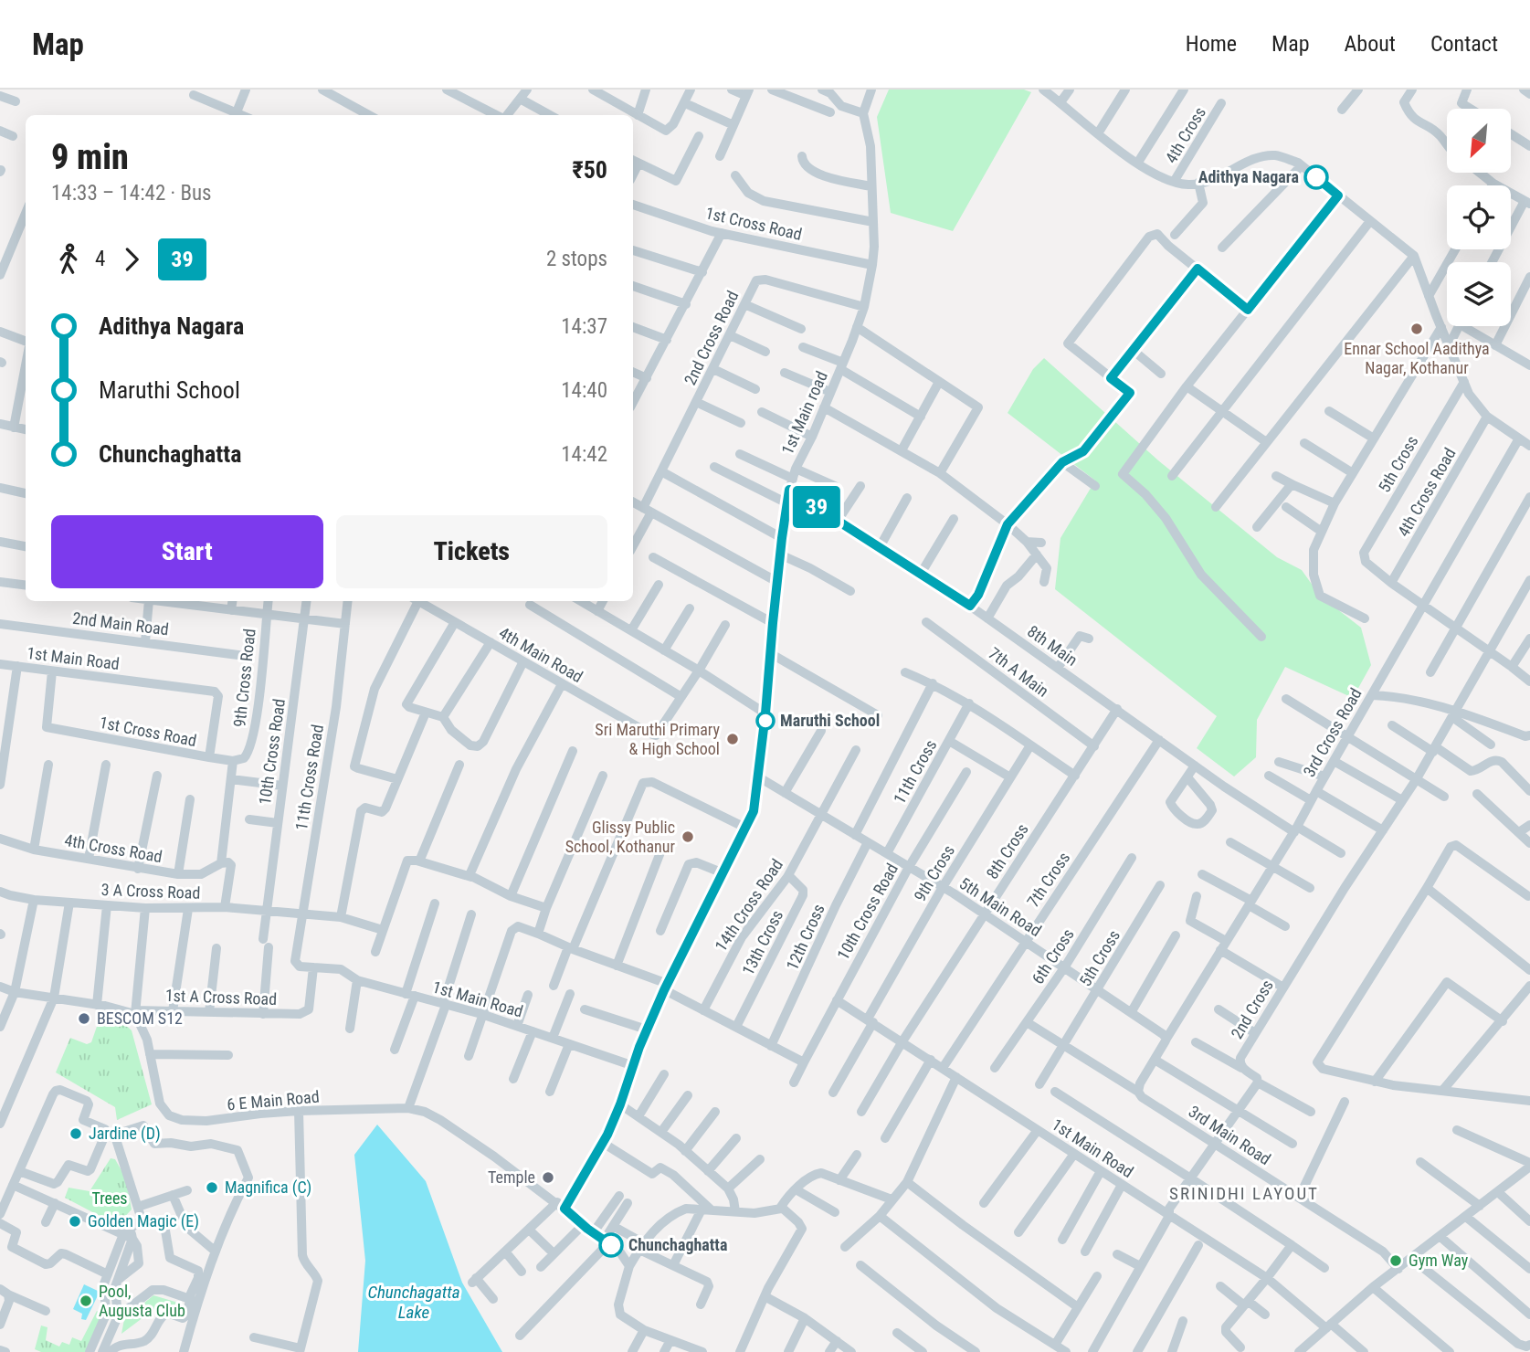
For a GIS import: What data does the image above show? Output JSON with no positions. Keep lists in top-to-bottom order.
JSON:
{
  "streets": {
    "street": [
      "4th Cross",
      "1st Cross Road",
      "2nd Cross Road",
      "1st Main road",
      "5th Cross",
      "4th Cross Road",
      "2nd Main Road",
      "8th Main",
      "4th Main Road",
      "1st Main Road",
      "7th A Main",
      "9th Cross Road",
      "3rd Cross Road",
      "10th Cross Road",
      "11th Cross",
      "11th Cross Road",
      "8th Cross",
      "9th Cross",
      "7th Cross",
      "3 A Cross Road",
      "14th Cross Road",
      "5th Main Road",
      "12th Cross",
      "13th Cross",
      "6th Cross",
      "1st A Cross Road",
      "2nd Cross",
      "6 E Main Road",
      "3rd Main Road"
    ]
  },
  "crossings": [
    ["1st Cross Road", "1st Main road"],
    ["1st Cross Road", "1st Main Road"],
    ["1st Cross Road", "9th Cross Road"],
    ["2nd Cross Road", "1st Main road"],
    ["1st Main road", "8th Main"],
    ["1st Main road", "1st Main Road"],
    ["1st Main road", "5th Main Road"],
    ["1st Main road", "6 E Main Road"],
    ["5th Cross", "4th Cross Road"],
    ["5th Cross", "5th Main Road"],
    ["5th Cross", "3rd Main Road"],
    ["8th Main", "3rd Cross Road"],
    ["8th Main", "8th Cross"],
    ["8th Main", "7th Cross"],
    ["1st Main Road", "10th Cross Road"],
    ["1st Main Road", "11th Cross Road"],
    ["1st Main Road", "8th Cross"],
    ["1st Main Road", "9th Cross"],
    ["1st Main Road", "7th Cross"],
    ["1st Main Road", "1st A Cross Road"],
    ["7th A Main", "8th Cross"],
    ["3rd Cross Road", "5th Main Road"],
    ["10th Cross Road", "3 A Cross Road"],
    ["10th Cross Road", "5th Main Road"],
    ["11th Cross", "5th Main Road"],
    ["11th Cross Road", "3 A Cross Road"],
    ["8th Cross", "5th Main Road"],
    ["9th Cross", "5th Main Road"],
    ["7th Cross", "5th Main Road"],
    ["3 A Cross Road", "6 E Main Road"],
    ["14th Cross Road", "5th Main Road"],
    ["14th Cross Road", "13th Cross"],
    ["5th Main Road", "12th Cross"],
    ["5th Main Road", "6th Cross"],
    ["6th Cross", "3rd Main Road"],
    ["1st A Cross Road", "6 E Main Road"]
  ],
  "districts": ["SRINIDHI LAYOUT"],
  "water": ["Chunchagatta Lake"],
  "parks": ["Trees"],
  "places": [
    "Adithya Nagara",
    "Ennar School Aadithya Nagar, Kothanur",
    "Maruthi School",
    "Sri Maruthi Primary & High School",
    "Glissy Public School, Kothanur",
    "BESCOM S12",
    "Jardine (D)",
    "Temple",
    "Magnifica (C)",
    "Golden Magic (E)",
    "Chunchaghatta",
    "Gym Way",
    "Pool, Augusta Club"
  ],
  "lines": ["bus line 39"],
  "north": "bottom left",
  "page": {
    "header": "Map",
    "nav": [
      "Home",
      "Map",
      "About",
      "Contact"
    ],
    "on_map": "39",
    "heading": ["9 min", "14:33 – 14:42 · Bus", "₹50"],
    "legs": ["4", "39", "2 stops"],
    "list": [
      {
        "name": "Adithya Nagara",
        "value": "14:37"
      },
      {
        "name": "Maruthi School",
        "value": "14:40"
      },
      {
        "name": "Chunchaghatta",
        "value": "14:42"
      }
    ],
    "buttons": ["Start", "Tickets"]
  }
}
